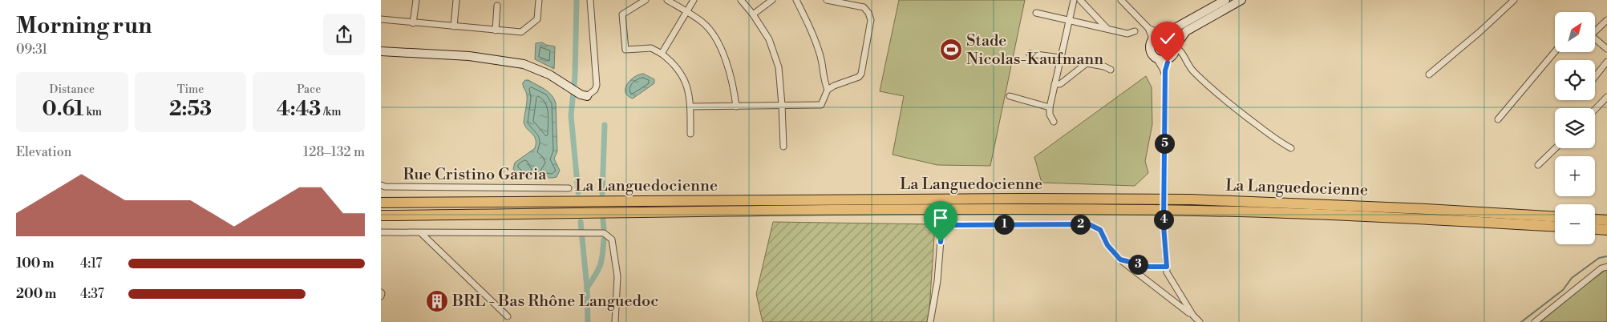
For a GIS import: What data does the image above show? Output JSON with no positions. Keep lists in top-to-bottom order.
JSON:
{
  "streets": {
    "highway": ["La Languedocienne"],
    "street": ["Rue Cristino Garcia"]
  },
  "places": {
    "sports": ["Stade Nicolas-Kaufmann"],
    "building": ["BRL - Bas Rhône Languedoc"]
  },
  "north": "top right",
  "page": {
    "heading": ["Morning run", "09:31"],
    "map_buttons": ["+", "−"],
    "stats": [
      ["Distance", "0.61 km"],
      ["Time", "2:53"],
      ["Pace", "4:43 /km"]
    ],
    "pins": [
      "5",
      "4",
      "1",
      "2",
      "3"
    ],
    "chart": ["Elevation", "128–132 m"],
    "list": [
      {
        "name": "100 m",
        "note": "4:17"
      },
      {
        "name": "200 m",
        "note": "4:37"
      }
    ]
  }
}
